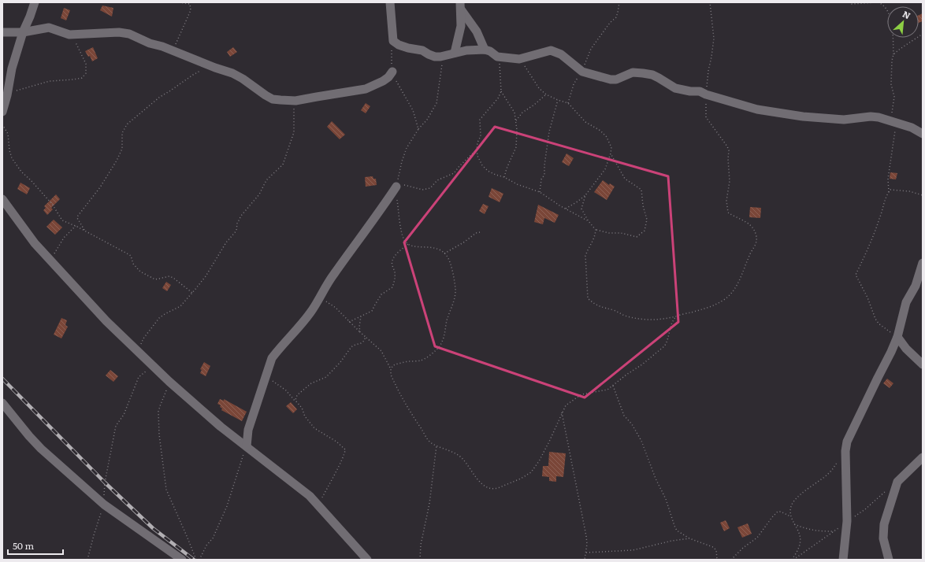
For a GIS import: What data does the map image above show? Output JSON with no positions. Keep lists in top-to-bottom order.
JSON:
{
  "scale_bar": "50 m",
  "north": "top right"
}
